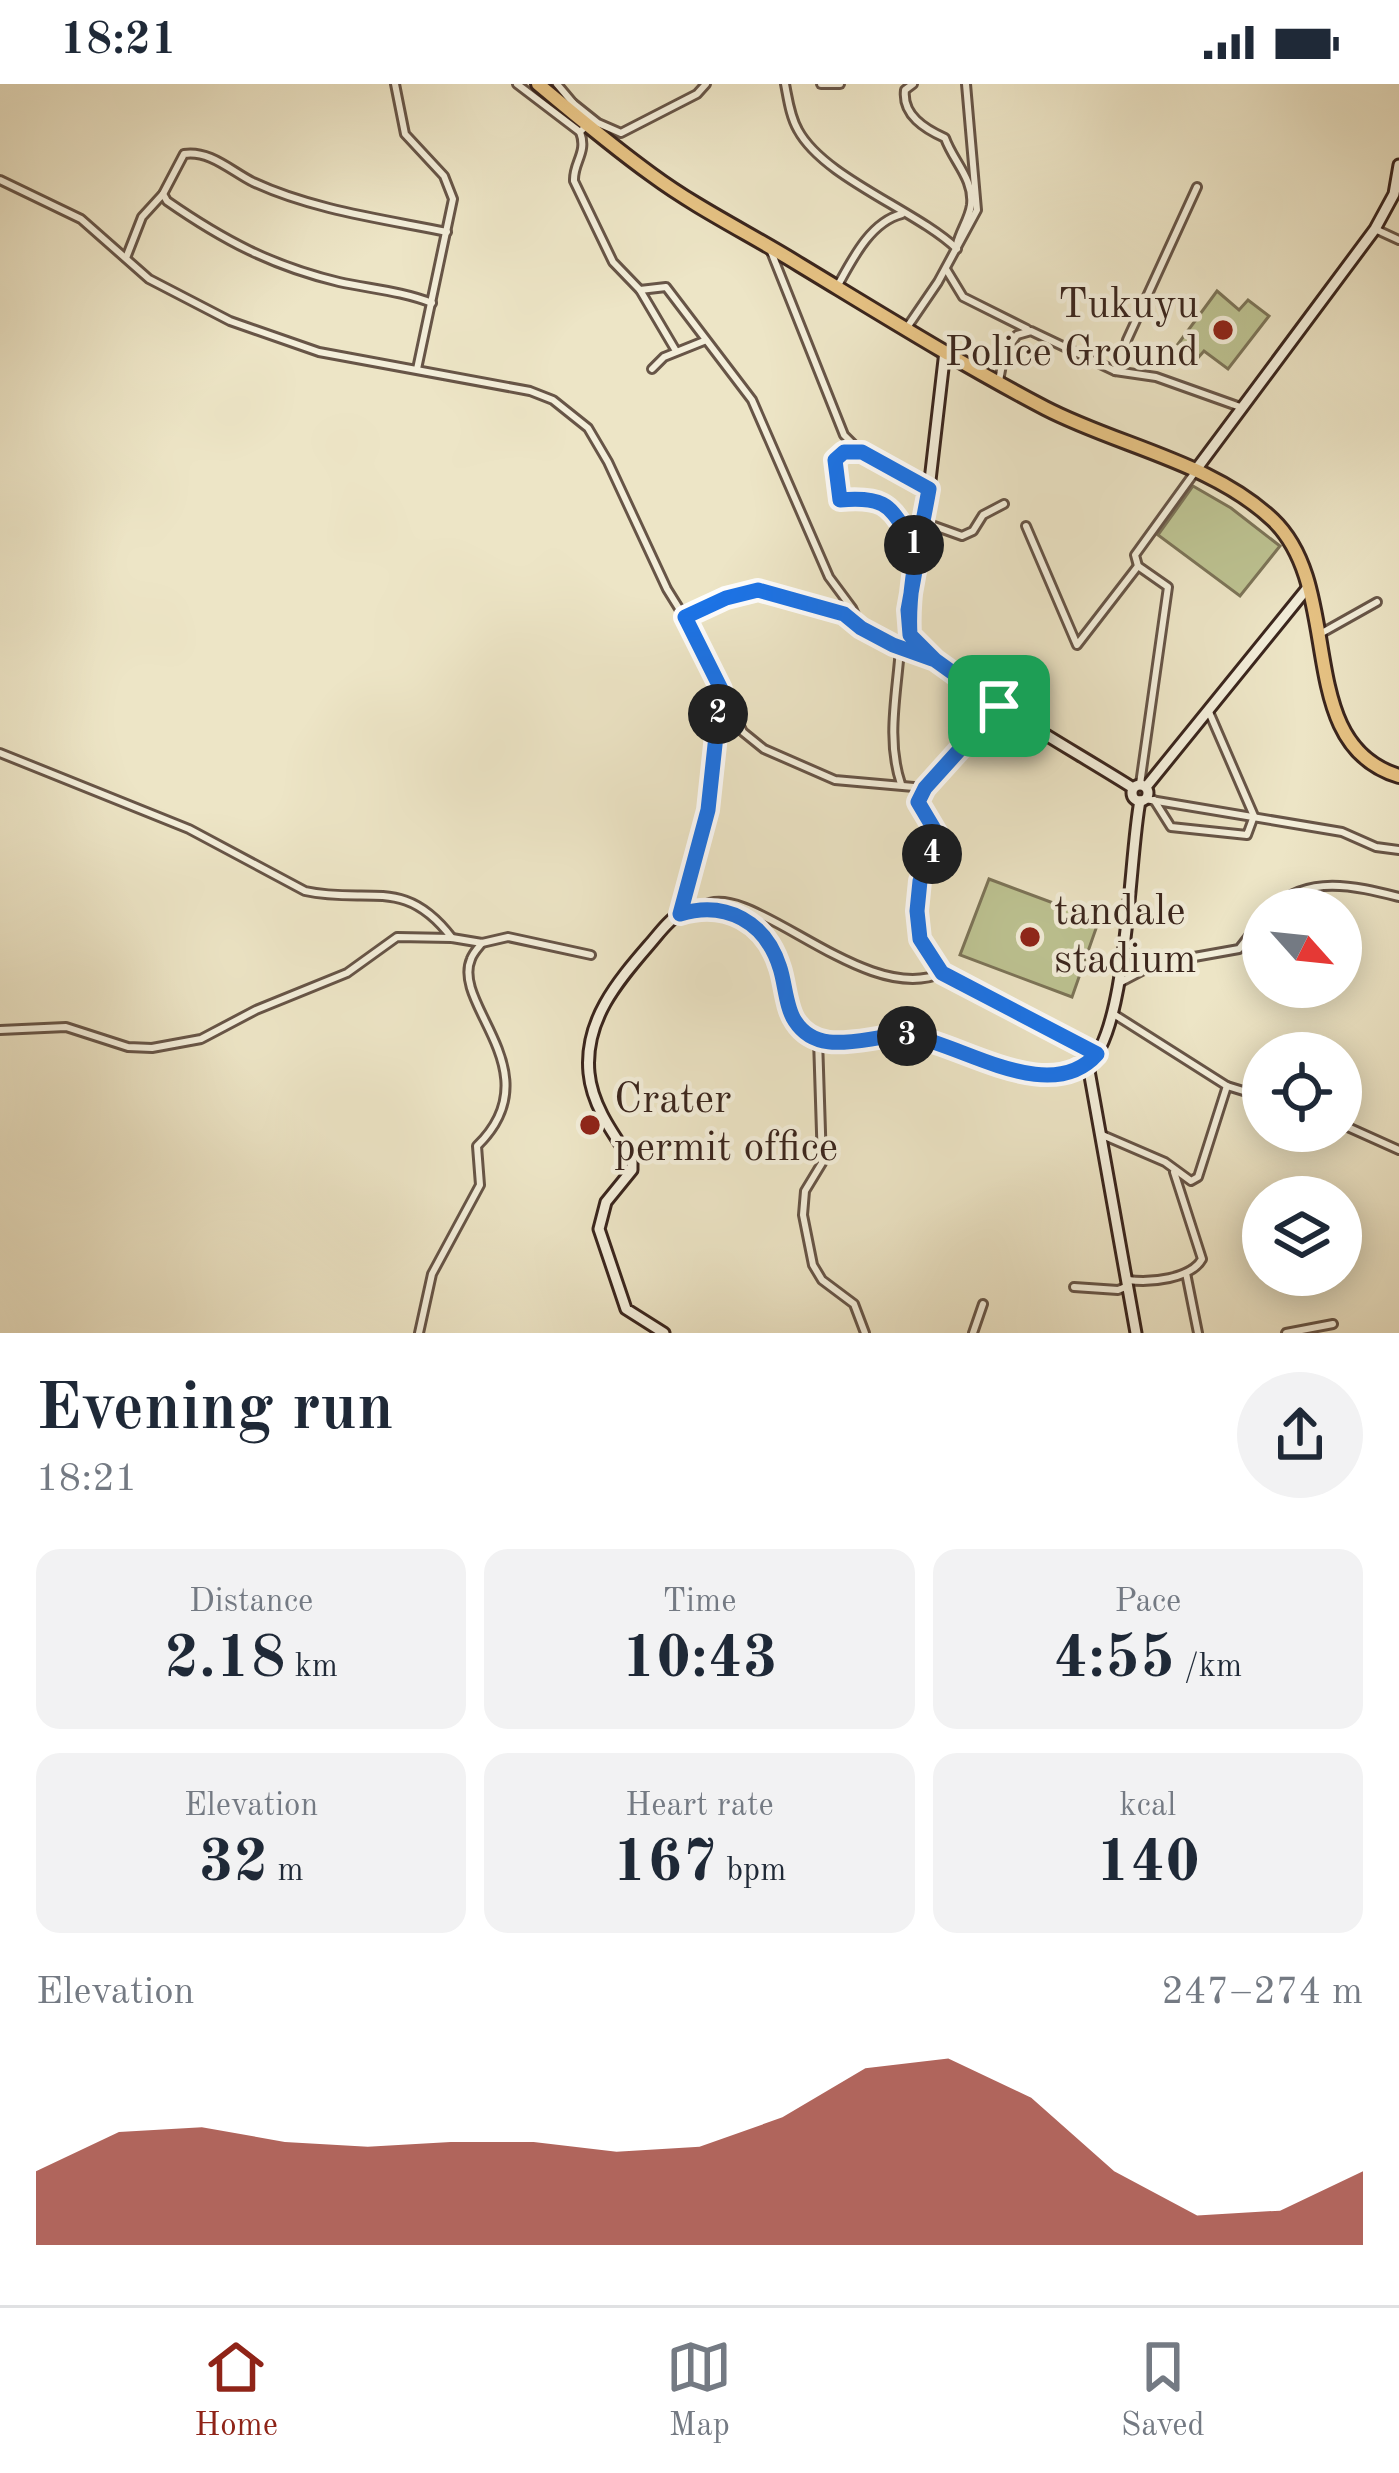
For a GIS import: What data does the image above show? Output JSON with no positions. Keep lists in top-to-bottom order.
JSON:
{
  "places": ["Tukuyu Police Ground", "tandale stadium", "Crater permit office"],
  "north": "bottom right",
  "page": {
    "status": "18:21",
    "pins": [
      "1",
      "2",
      "4",
      "3"
    ],
    "heading": ["Evening run", "18:21"],
    "stats": [
      ["Distance", "2.18 km"],
      ["Time", "10:43"],
      ["Pace", "4:55 /km"],
      ["Elevation", "32 m"],
      ["Heart rate", "167 bpm"],
      ["kcal", "140"]
    ],
    "chart": ["Elevation", "247–274 m"],
    "tabs": ["Home", "Map", "Saved"]
  }
}
